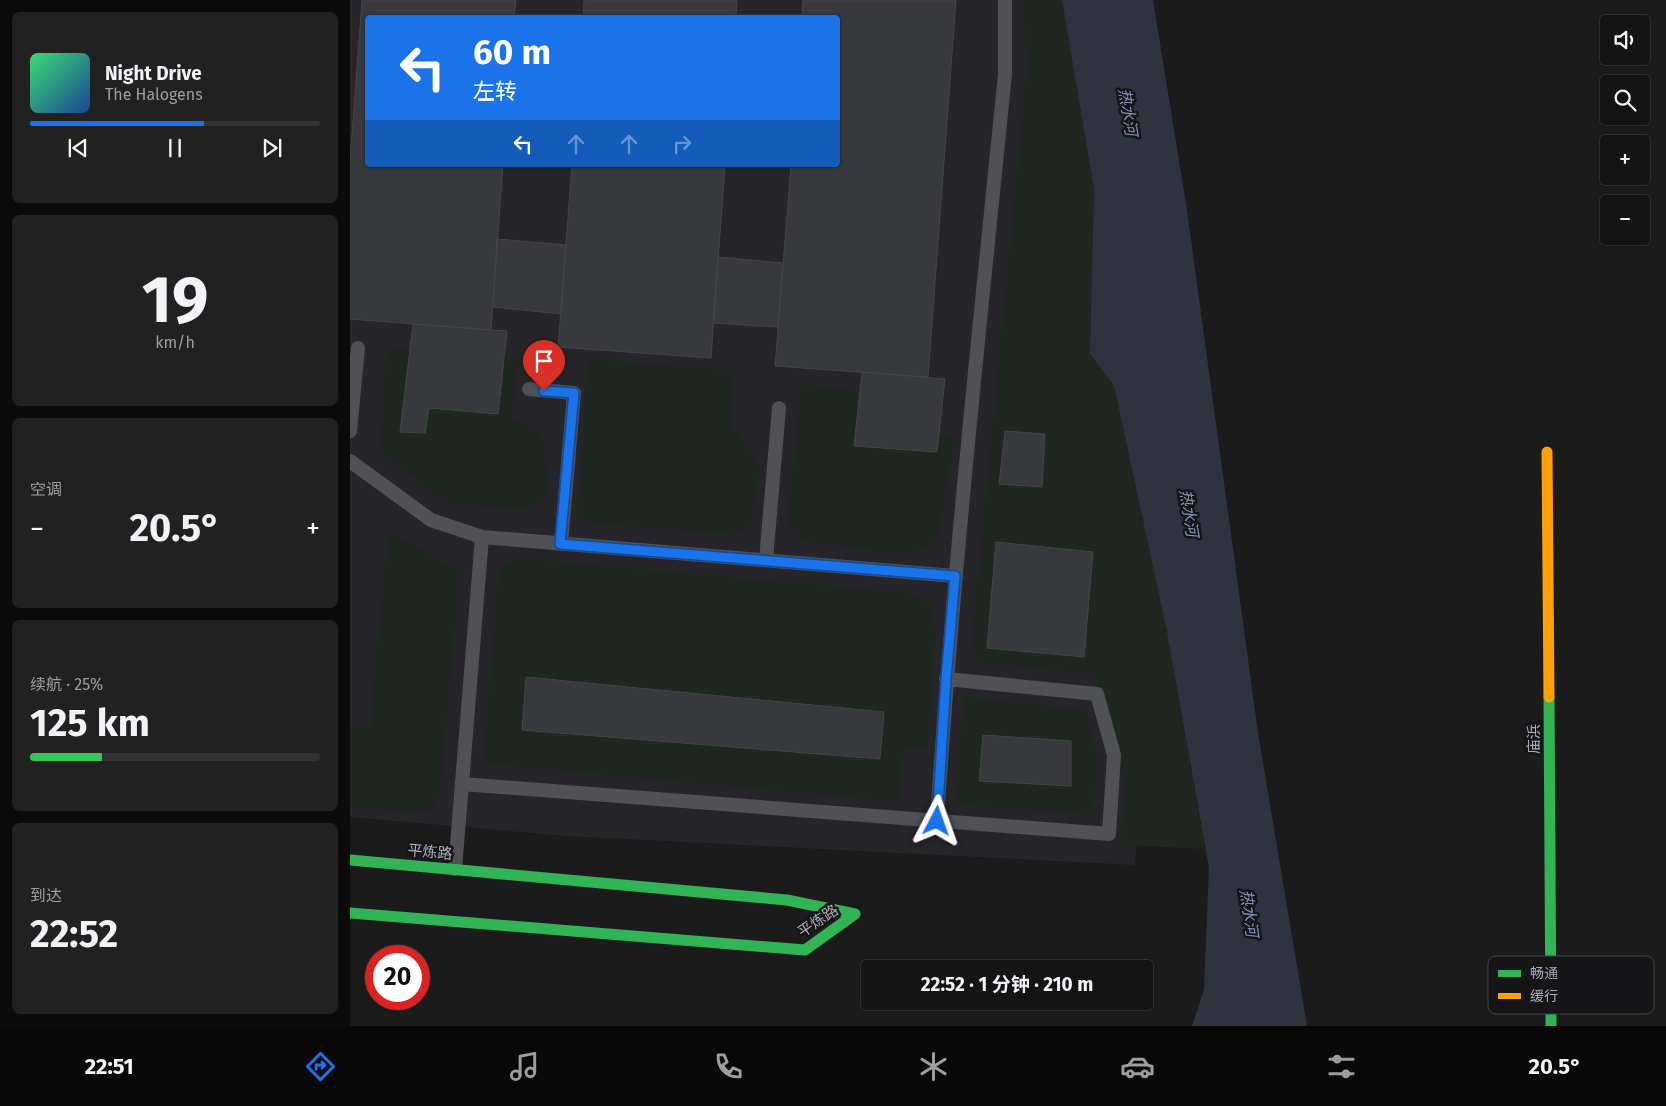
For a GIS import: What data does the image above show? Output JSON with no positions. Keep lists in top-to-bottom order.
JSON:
{
  "streets": {
    "street": ["庙浜", "平炼路"]
  },
  "water": ["热水河"],
  "legend": ["畅通", "缓行"],
  "page": {
    "map_buttons": ["+", "−"],
    "turn": ["60 m", "左转"],
    "song": ["Night Drive", "The Halogens"],
    "tile": [
      ["19", "km/h"],
      "空调",
      ["续航 · 25%", "125 km"],
      ["到达", "22:52"]
    ],
    "heat": ["−", "20.5°", "+"],
    "limit": "20",
    "trip": "22:52 · 1 分钟 · 210 m",
    "tabs": ["22:51", "20.5°"]
  }
}
